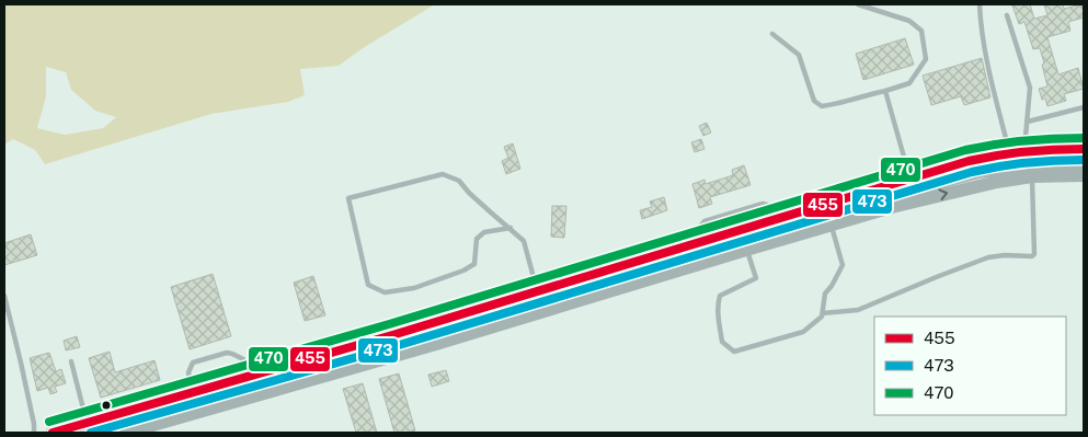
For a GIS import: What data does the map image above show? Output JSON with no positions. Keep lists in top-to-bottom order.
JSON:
{
  "lines": ["transit line 470", "transit line 455", "transit line 473"],
  "legend": ["455", "473", "470"]
}
